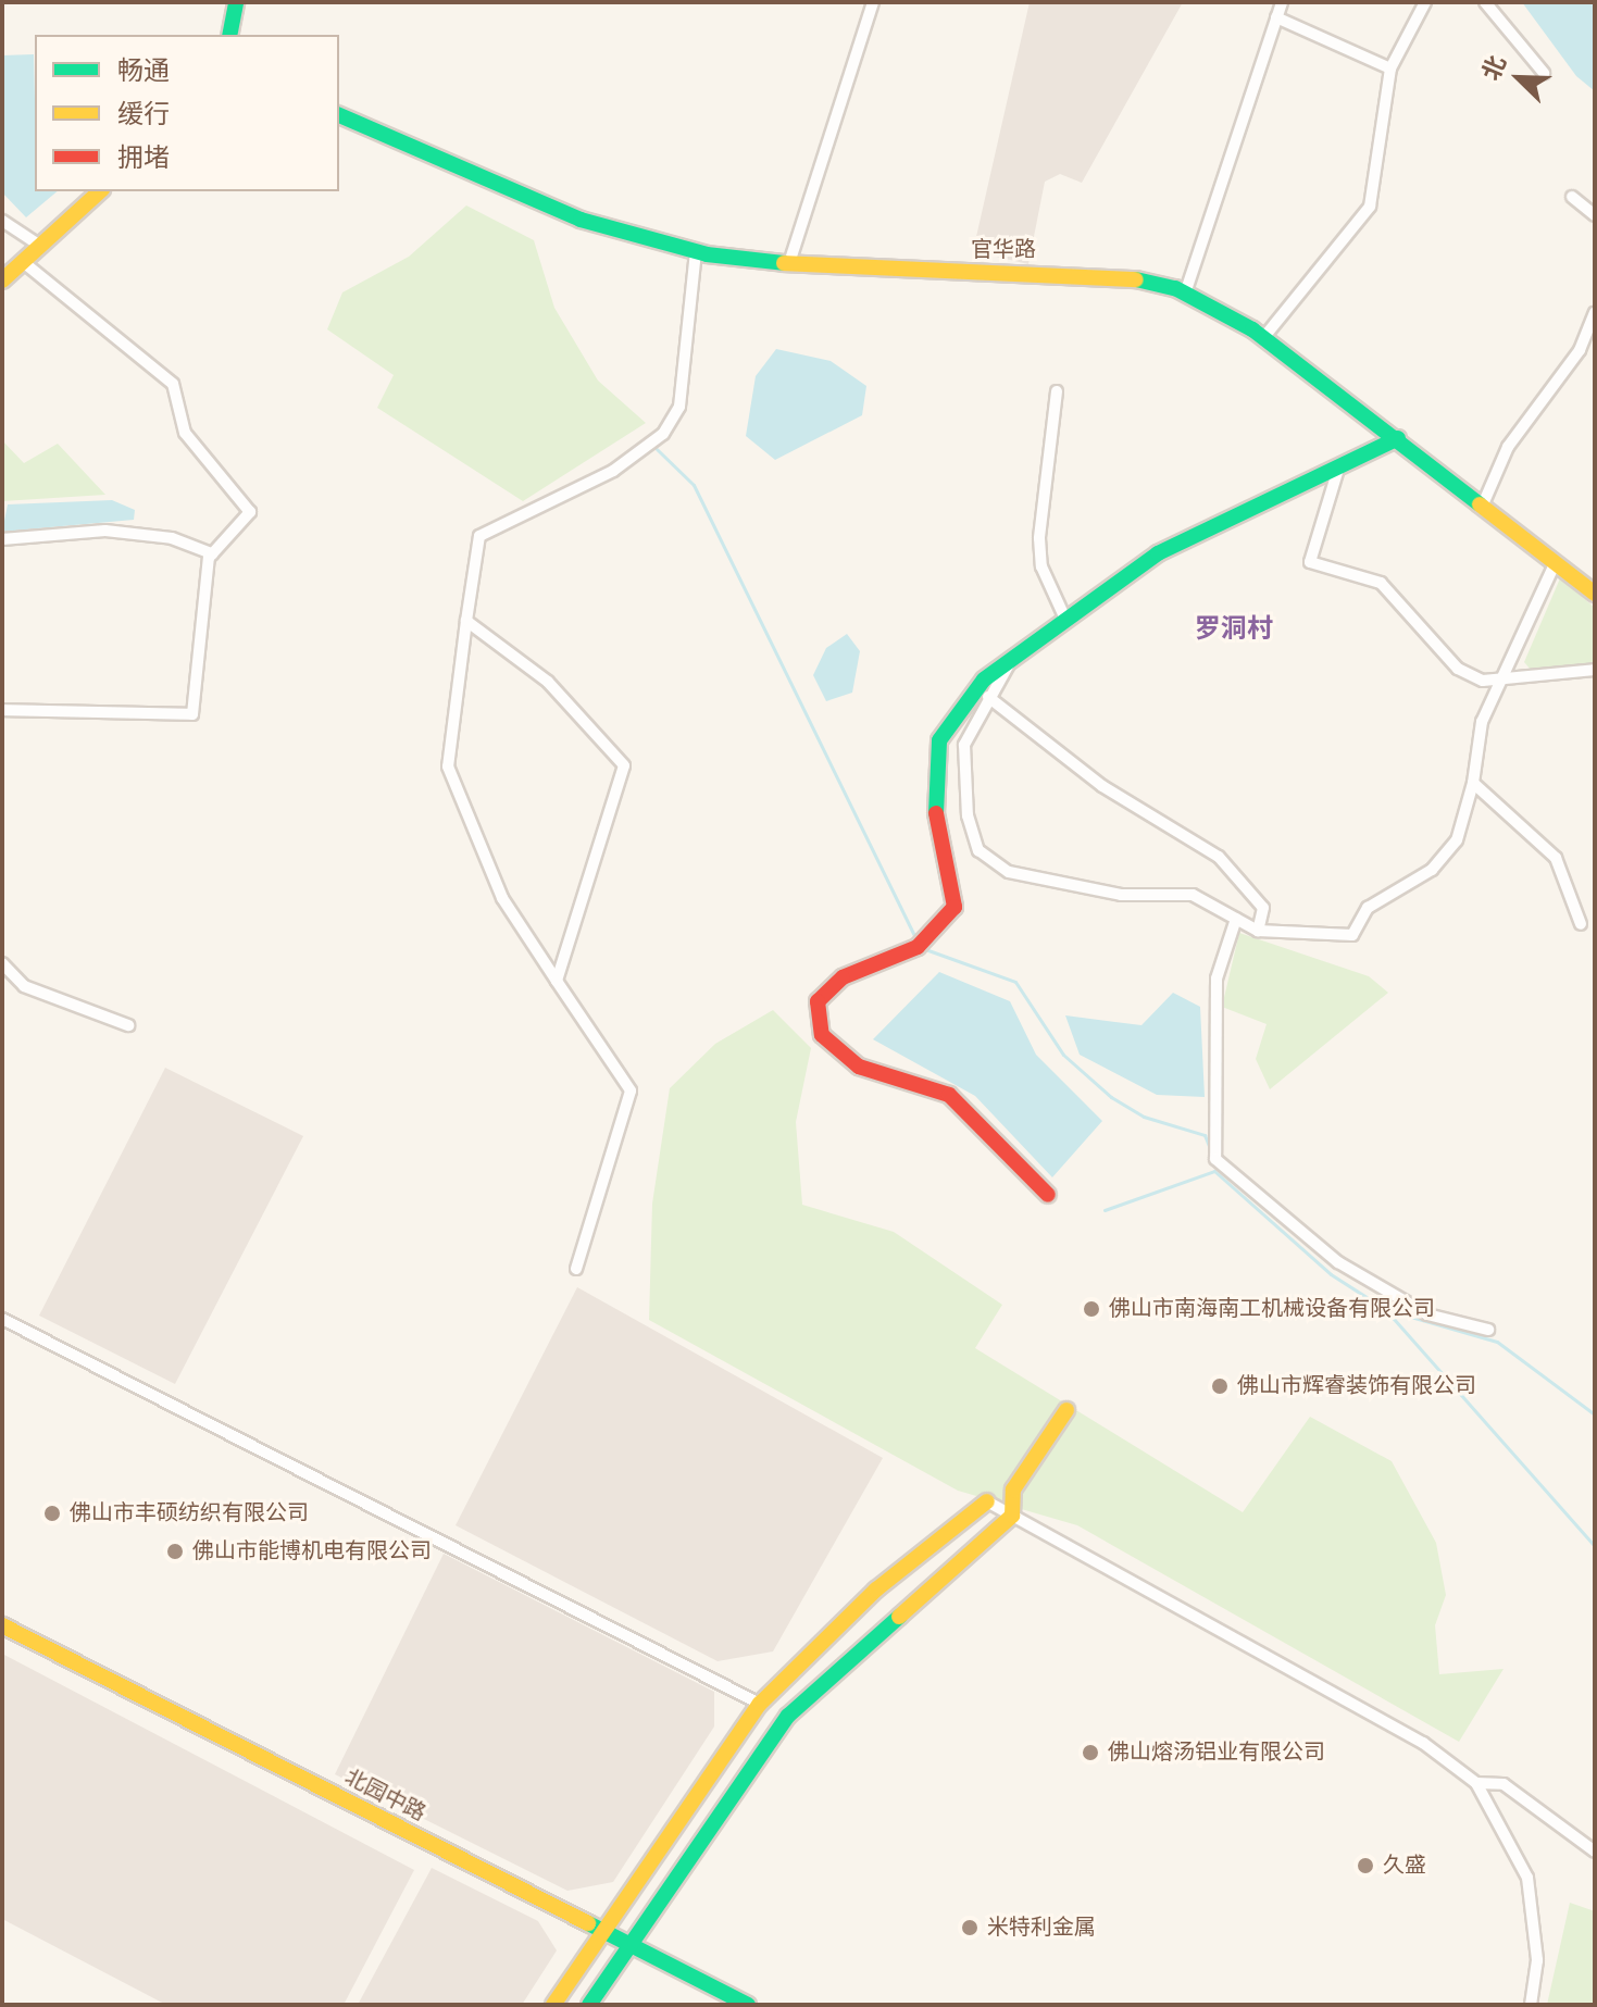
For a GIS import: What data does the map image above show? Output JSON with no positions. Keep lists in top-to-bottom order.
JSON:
{
  "streets": {
    "street": ["官华路", "北园中路"]
  },
  "districts": ["罗洞村"],
  "places": [
    "佛山市南海南工机械设备有限公司",
    "佛山市辉睿装饰有限公司",
    "佛山市丰硕纺织有限公司",
    "佛山市能博机电有限公司",
    "佛山熔汤铝业有限公司",
    "久盛",
    "米特利金属"
  ],
  "legend": ["畅通", "缓行", "拥堵"],
  "north": "top left"
}
